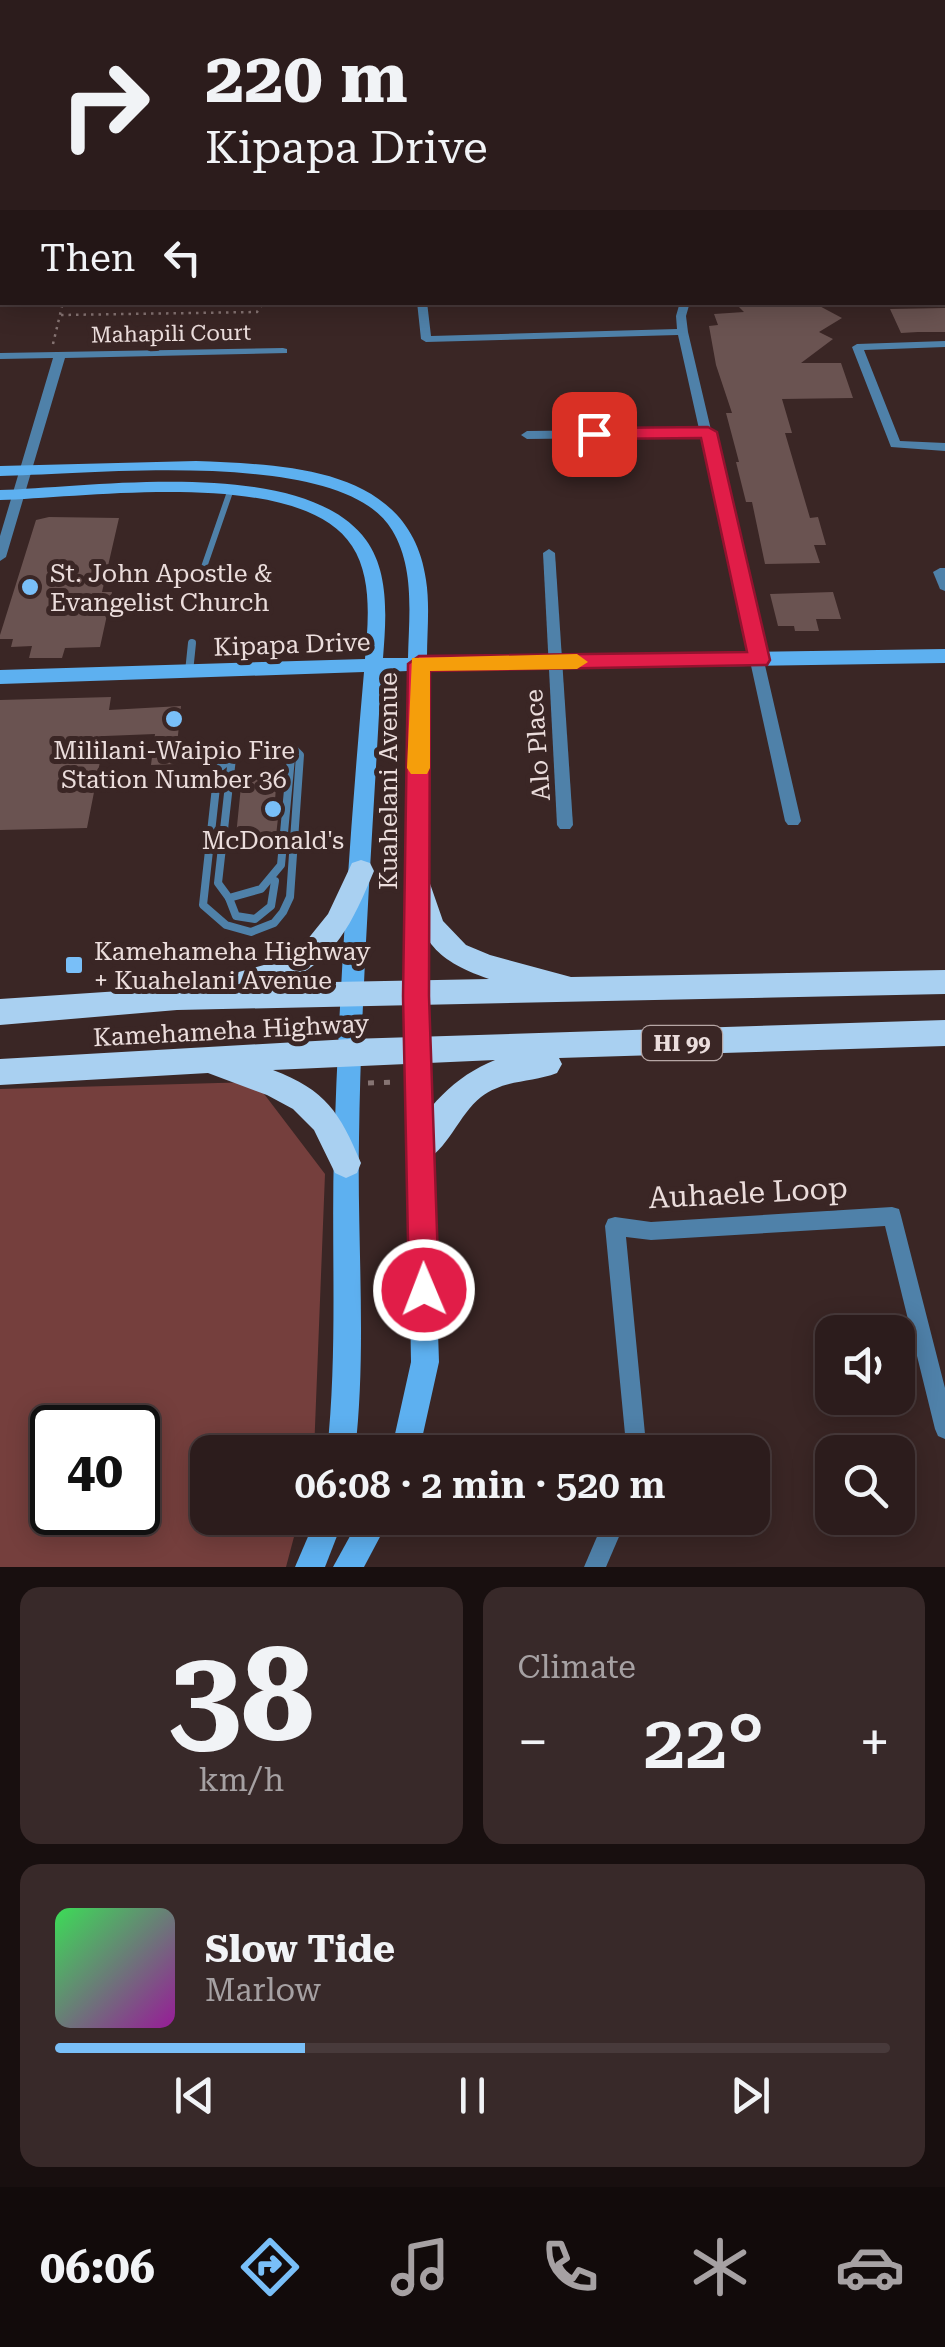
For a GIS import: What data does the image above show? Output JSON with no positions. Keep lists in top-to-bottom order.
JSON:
{
  "streets": {
    "main road": ["Kamehameha Highway", "HI 99"],
    "street": [
      "Mahapili Court",
      "Kipapa Drive",
      "Alo Place",
      "Kuahelani Avenue",
      "Auhaele Loop"
    ]
  },
  "crossings": [
    ["Mahapili Court", "Kuahelani Avenue"],
    ["Kipapa Drive", "Alo Place"],
    ["Kipapa Drive", "Kuahelani Avenue"],
    ["Kuahelani Avenue", "Kamehameha Highway"]
  ],
  "places": {
    "other": ["St. John Apostle & Evangelist Church", "Mililani-Waipio Fire Station Number 36", "McDonald's"],
    "transit": ["Kamehameha Highway + Kuahelani Avenue"]
  },
  "page": {
    "turn": ["220 m", "Kipapa Drive"],
    "then": "Then",
    "limit": "40",
    "trip": "06:08 · 2 min · 520 m",
    "tile": [
      ["38", "km/h"],
      "Climate"
    ],
    "heat": ["−", "22°", "+"],
    "song": ["Slow Tide", "Marlow"],
    "tabs": "06:06"
  }
}
